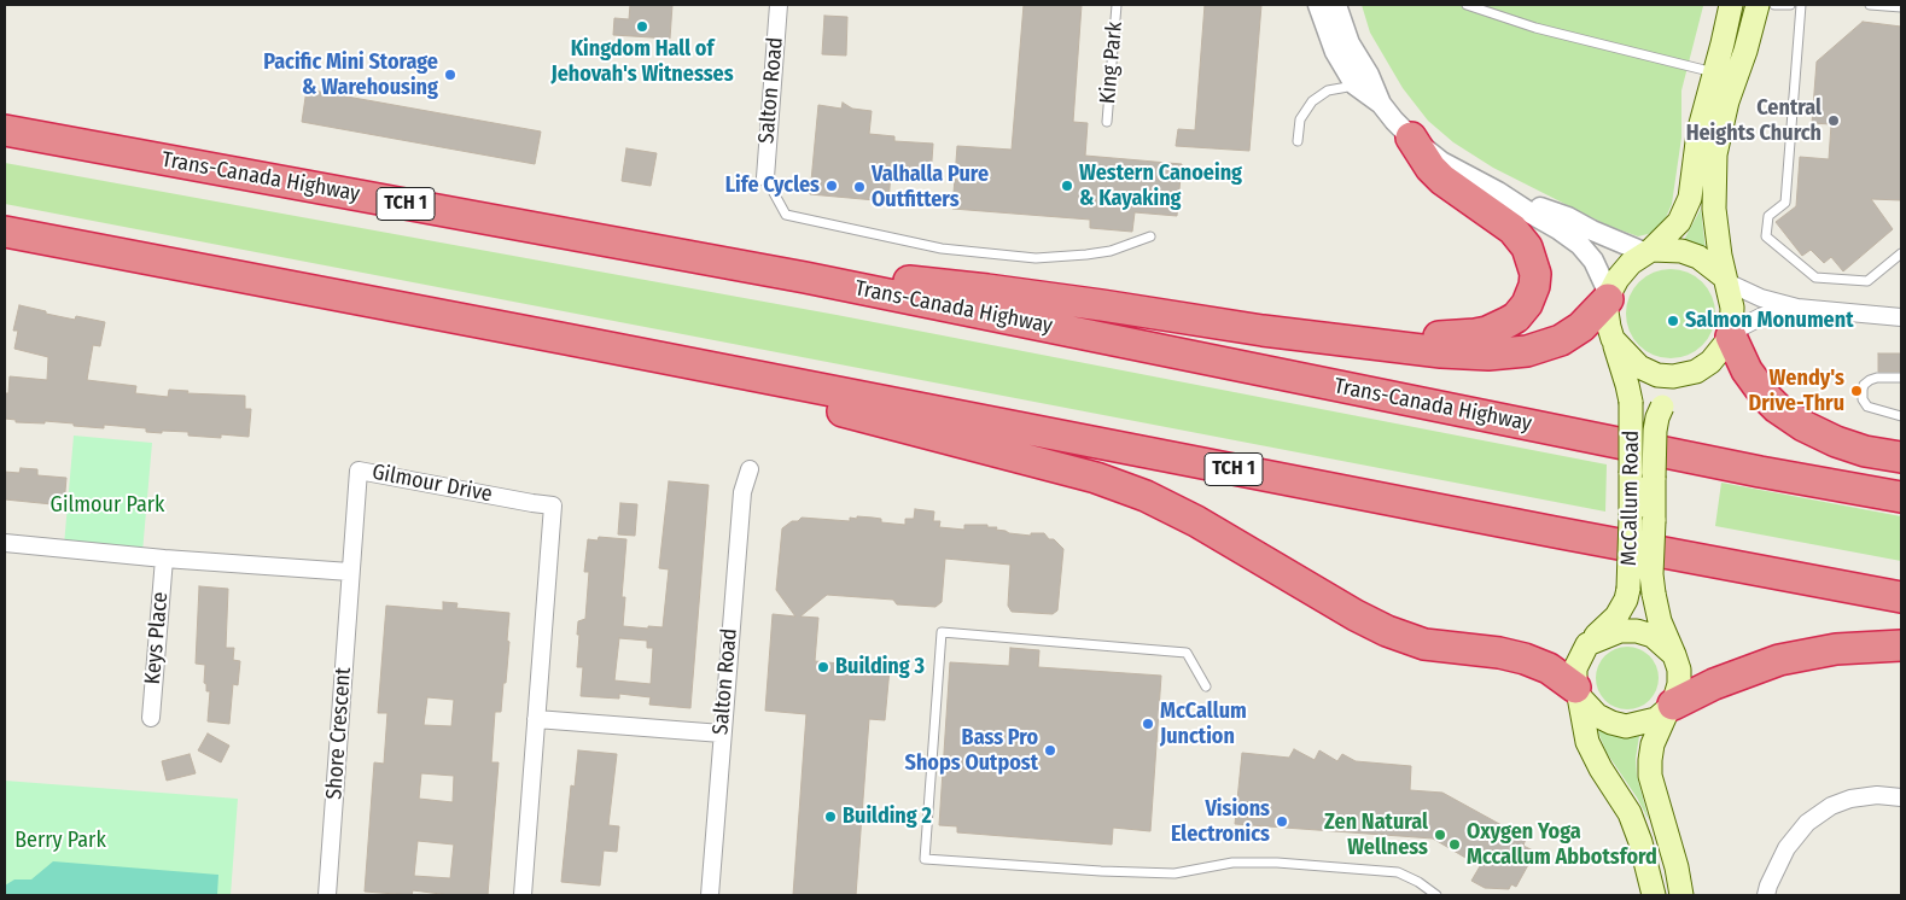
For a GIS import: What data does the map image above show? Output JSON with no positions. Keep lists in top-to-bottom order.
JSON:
{
  "streets": {
    "highway": ["Trans-Canada Highway", "TCH 1"],
    "main road": ["McCallum Road"],
    "street": [
      "Salton Road",
      "Gilmour Drive",
      "Keys Place",
      "Shore Crescent"
    ],
    "lane": ["King Park"]
  },
  "crossings": [
    ["Gilmour Drive", "Shore Crescent"]
  ],
  "parks": ["Gilmour Park", "Berry Park"],
  "places": [
    "Kingdom Hall of Jehovah's Witnesses",
    "Pacific Mini Storage & Warehousing",
    "Central Heights Church",
    "Life Cycles",
    "Western Canoeing & Kayaking",
    "Valhalla Pure Outfitters",
    "Salmon Monument",
    "Wendy's Drive-Thru",
    "Building 3",
    "McCallum Junction",
    "Bass Pro Shops Outpost",
    "Building 2",
    "Visions Electronics",
    "Zen Natural Wellness",
    "Oxygen Yoga Mccallum Abbotsford"
  ]
}
